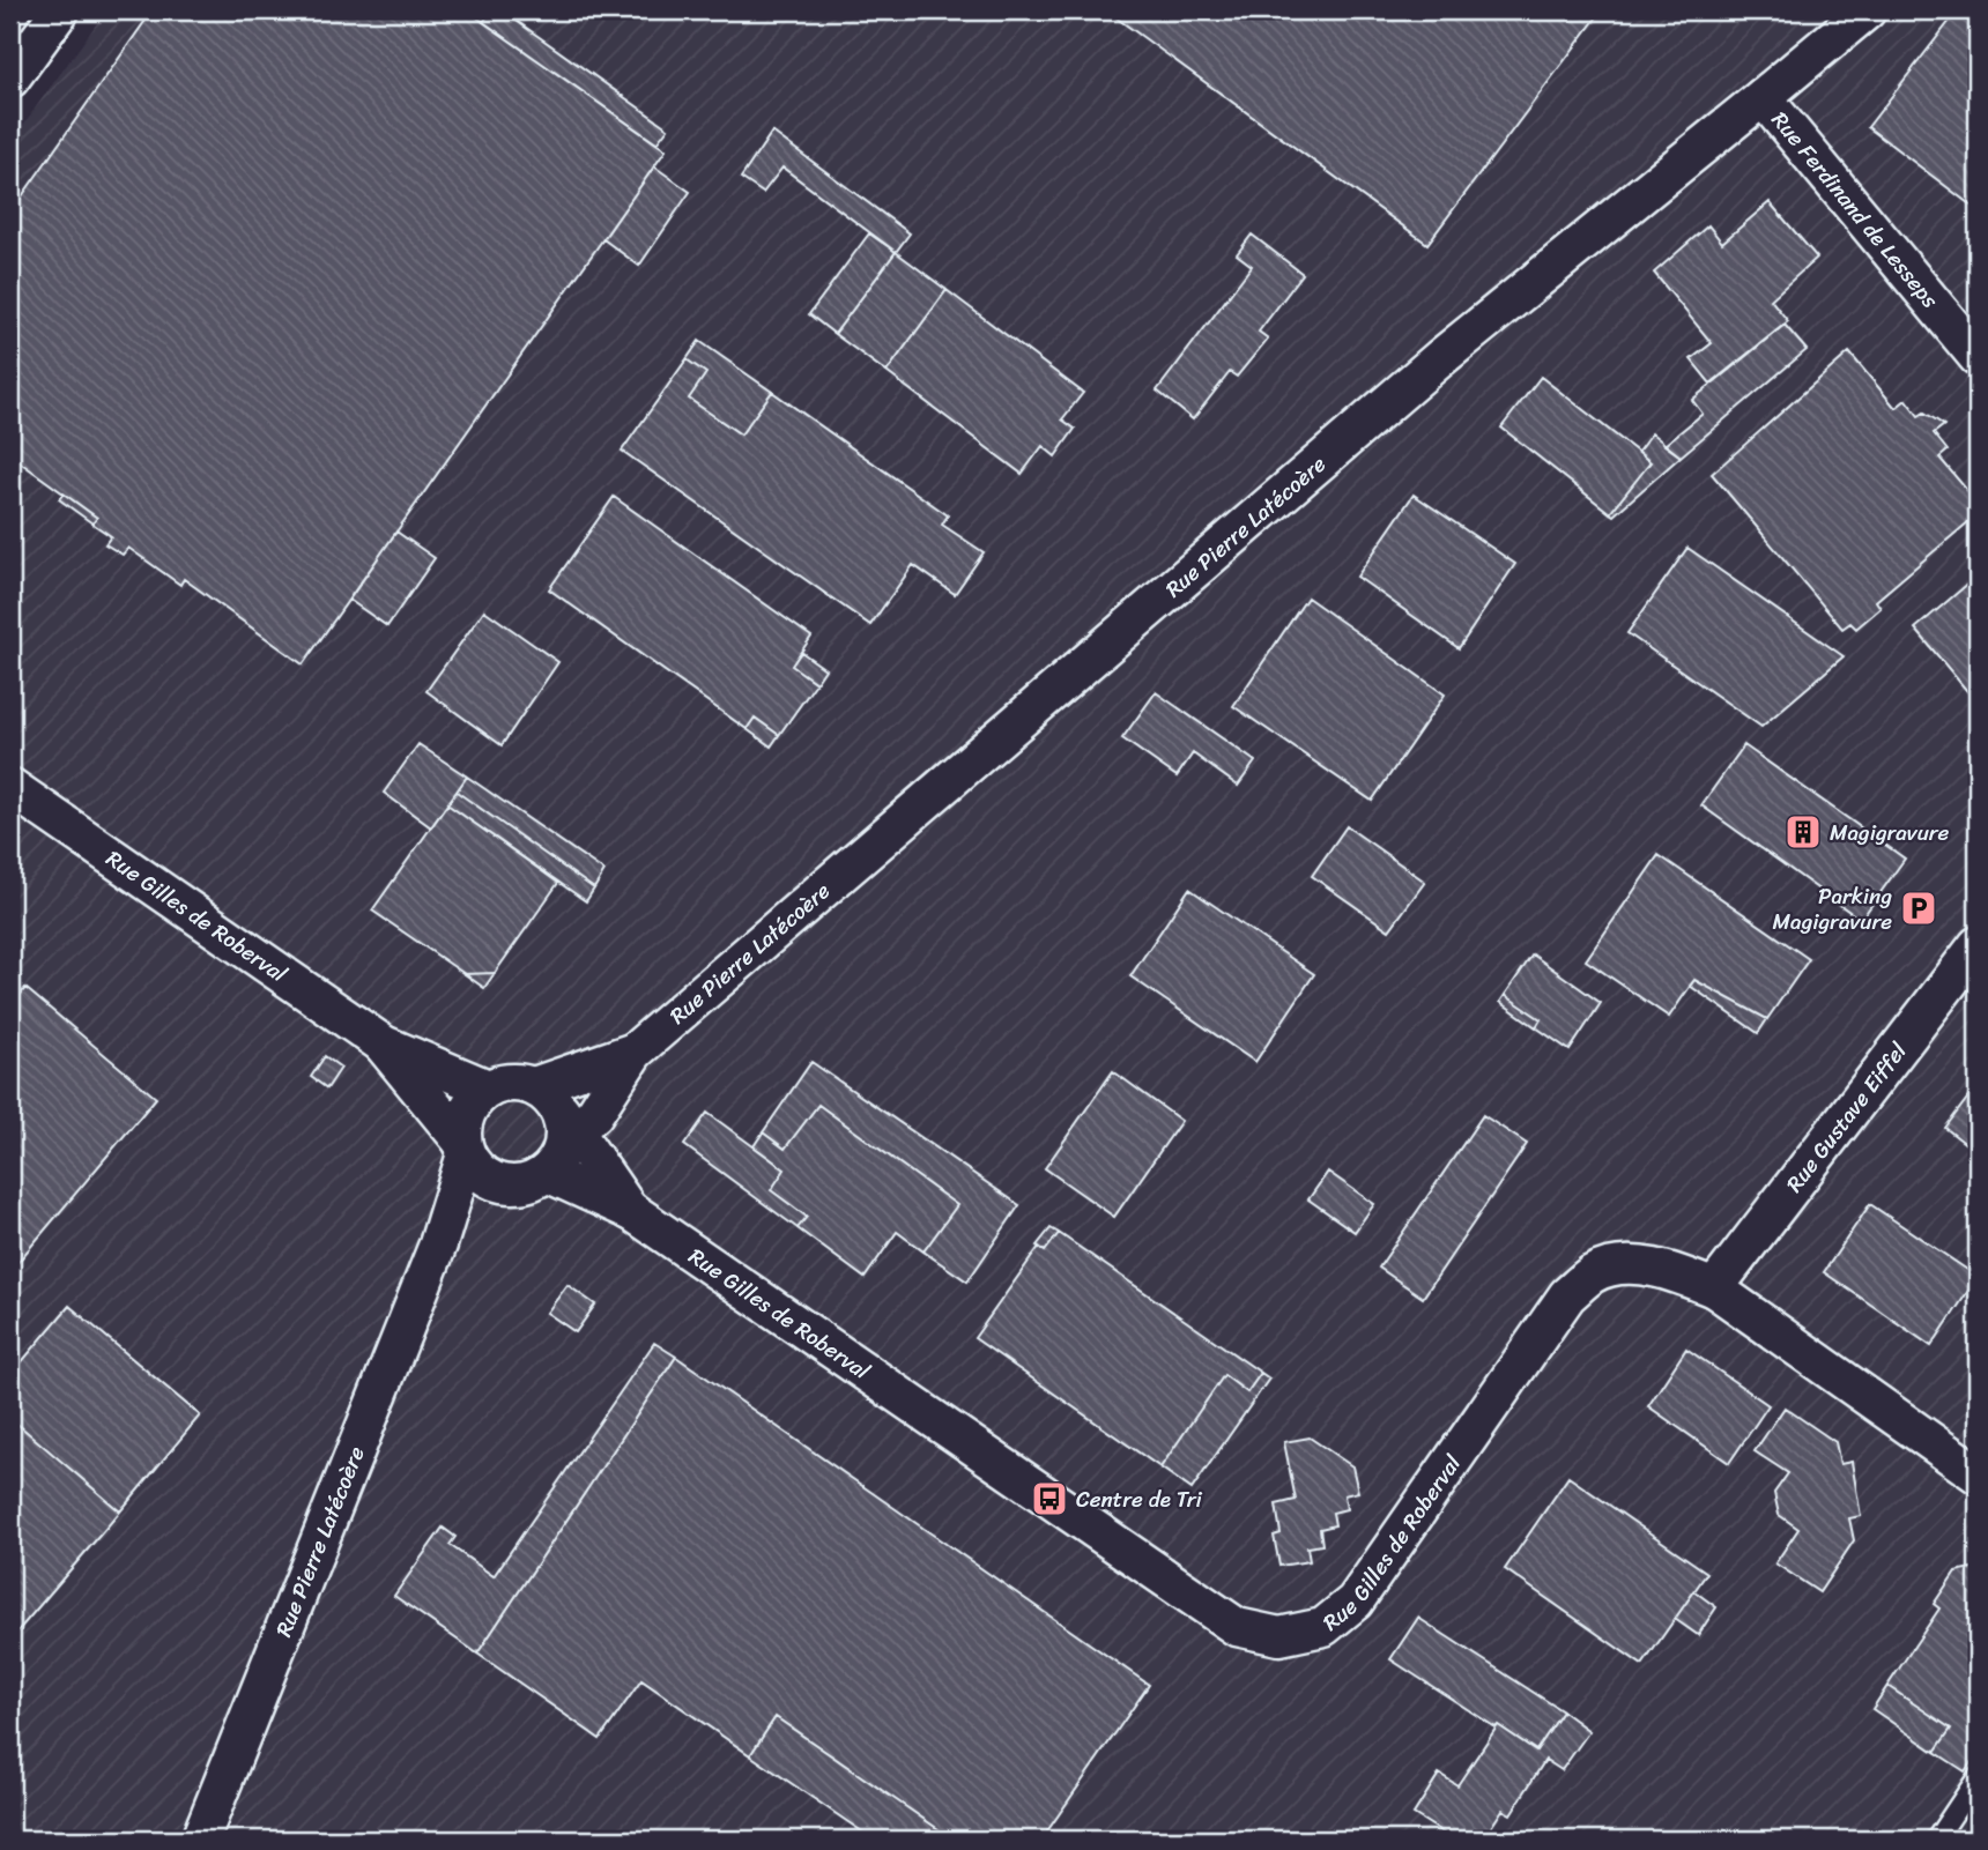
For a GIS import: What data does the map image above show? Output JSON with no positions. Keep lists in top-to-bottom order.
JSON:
{
  "streets": {
    "street": [
      "Rue Ferdinand de Lesseps",
      "Rue Pierre Latécoère",
      "Rue Gilles de Roberval",
      "Rue Gustave Eiffel"
    ]
  },
  "crossings": [
    ["Rue Ferdinand de Lesseps", "Rue Pierre Latécoère"],
    ["Rue Pierre Latécoère", "Rue Gilles de Roberval"],
    ["Rue Gilles de Roberval", "Rue Gustave Eiffel"]
  ],
  "places": {
    "building": ["Magigravure"],
    "parking": ["Parking Magigravure"],
    "bus stop": ["Centre de Tri"]
  }
}
